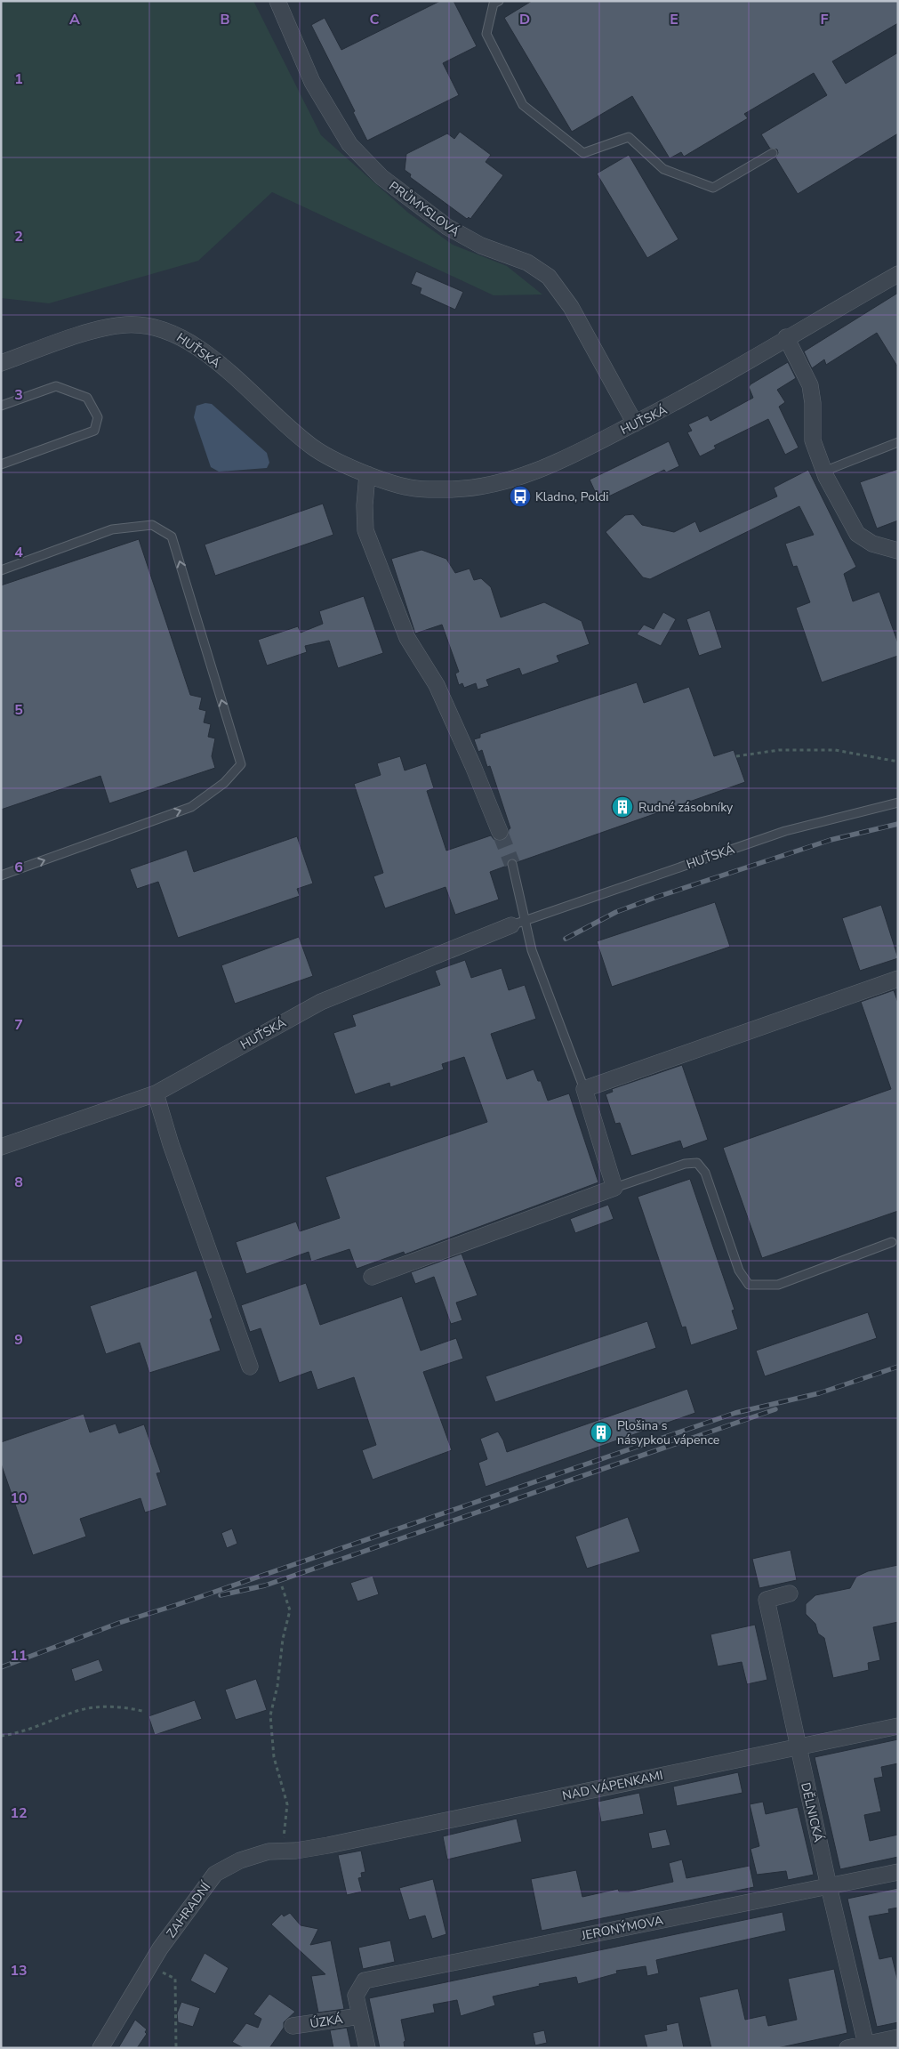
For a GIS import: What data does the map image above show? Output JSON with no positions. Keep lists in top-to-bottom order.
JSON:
{
  "streets": {
    "street": [
      "PRŮMYSLOVÁ",
      "HUŤSKÁ",
      "NAD VÁPENKAMI",
      "DĚLNICKÁ",
      "ZAHRADNÍ",
      "JERONÝMOVA",
      "ÚZKÁ"
    ]
  },
  "crossings": [
    ["PRŮMYSLOVÁ", "HUŤSKÁ"],
    ["NAD VÁPENKAMI", "DĚLNICKÁ"],
    ["NAD VÁPENKAMI", "ZAHRADNÍ"],
    ["DĚLNICKÁ", "JERONÝMOVA"],
    ["JERONÝMOVA", "ÚZKÁ"]
  ],
  "places": {
    "bus stop": ["Kladno, Poldi"],
    "building": ["Rudné zásobníky", "Plošina s násypkou vápence"]
  },
  "grid": {
    "columns": [
      "A",
      "B",
      "C",
      "D",
      "E",
      "F"
    ],
    "rows": [
      "1",
      "2",
      "3",
      "4",
      "5",
      "6",
      "7",
      "8",
      "9",
      "10",
      "11",
      "12",
      "13"
    ]
  }
}
